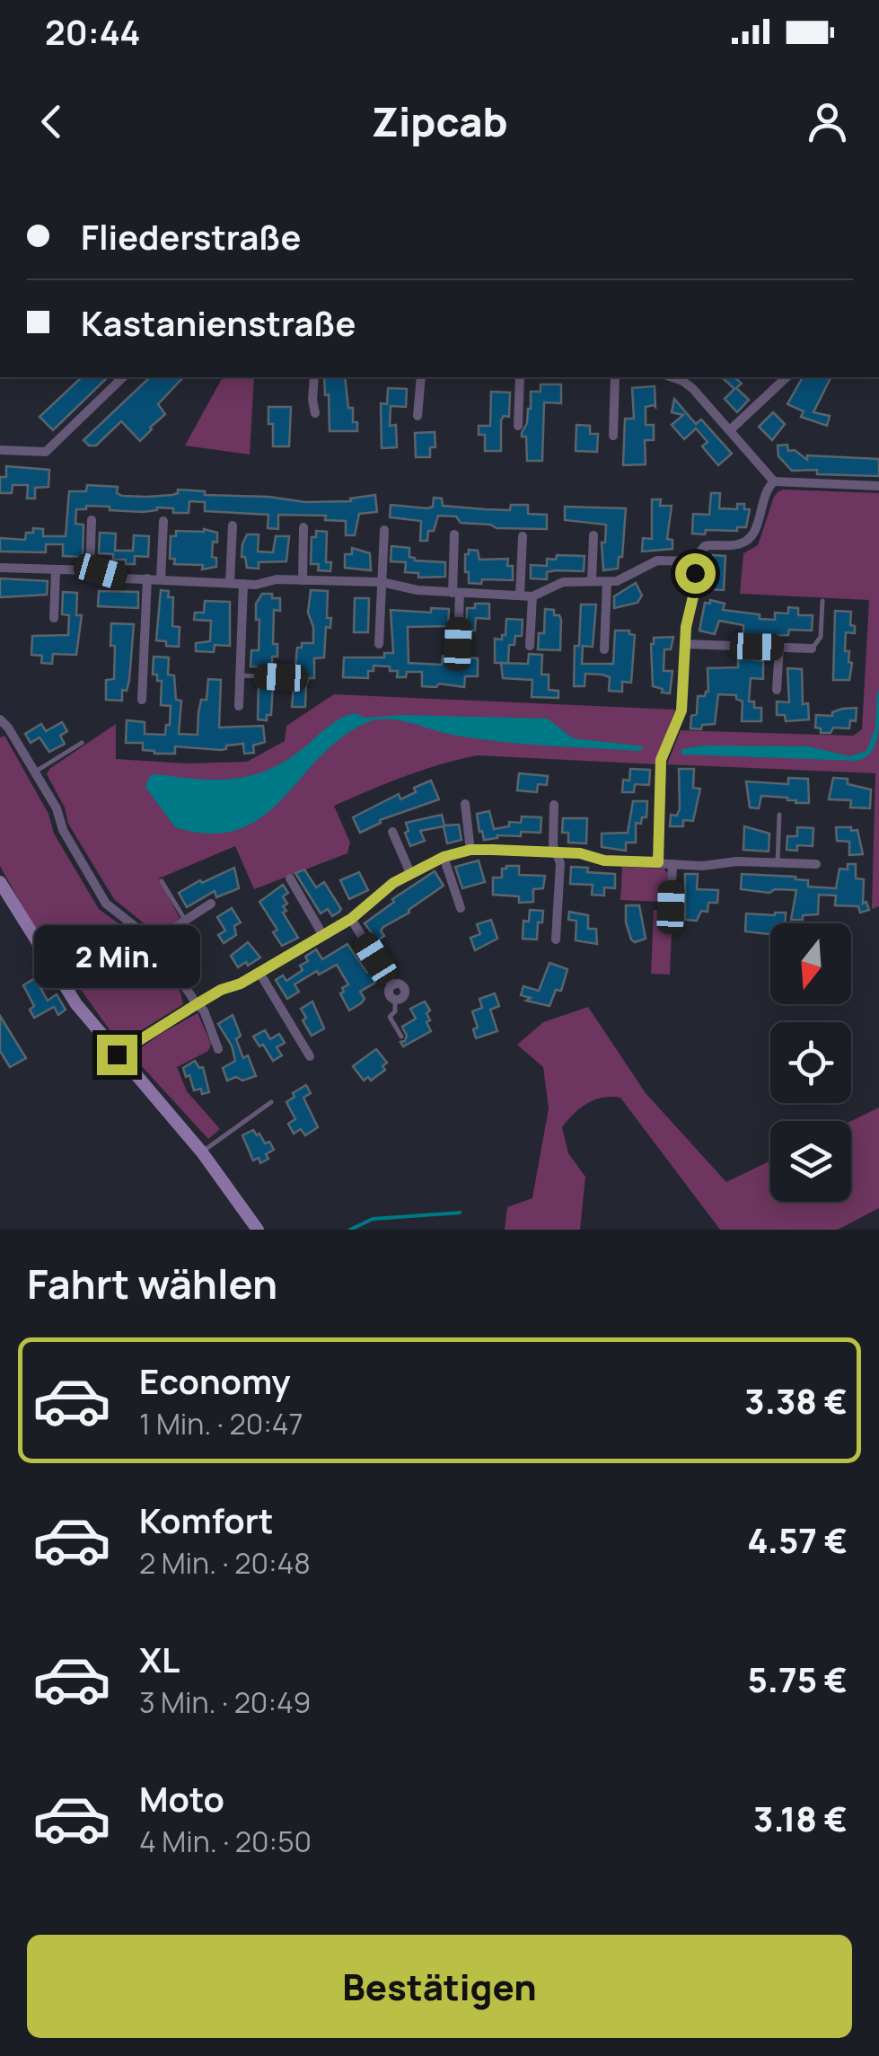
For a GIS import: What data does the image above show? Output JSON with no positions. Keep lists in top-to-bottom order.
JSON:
{
  "north": "bottom",
  "page": {
    "status": "20:44",
    "header": "Zipcab",
    "banner": ["Fliederstraße", "Kastanienstraße"],
    "bubble": "2 Min.",
    "heading": "Fahrt wählen",
    "list": [
      {
        "name": "Economy",
        "note": "1 Min. · 20:47",
        "value": "3.38 €"
      },
      {
        "name": "Komfort",
        "note": "2 Min. · 20:48",
        "value": "4.57 €"
      },
      {
        "name": "XL",
        "note": "3 Min. · 20:49",
        "value": "5.75 €"
      },
      {
        "name": "Moto",
        "note": "4 Min. · 20:50",
        "value": "3.18 €"
      }
    ],
    "buttons": "Bestätigen"
  }
}
